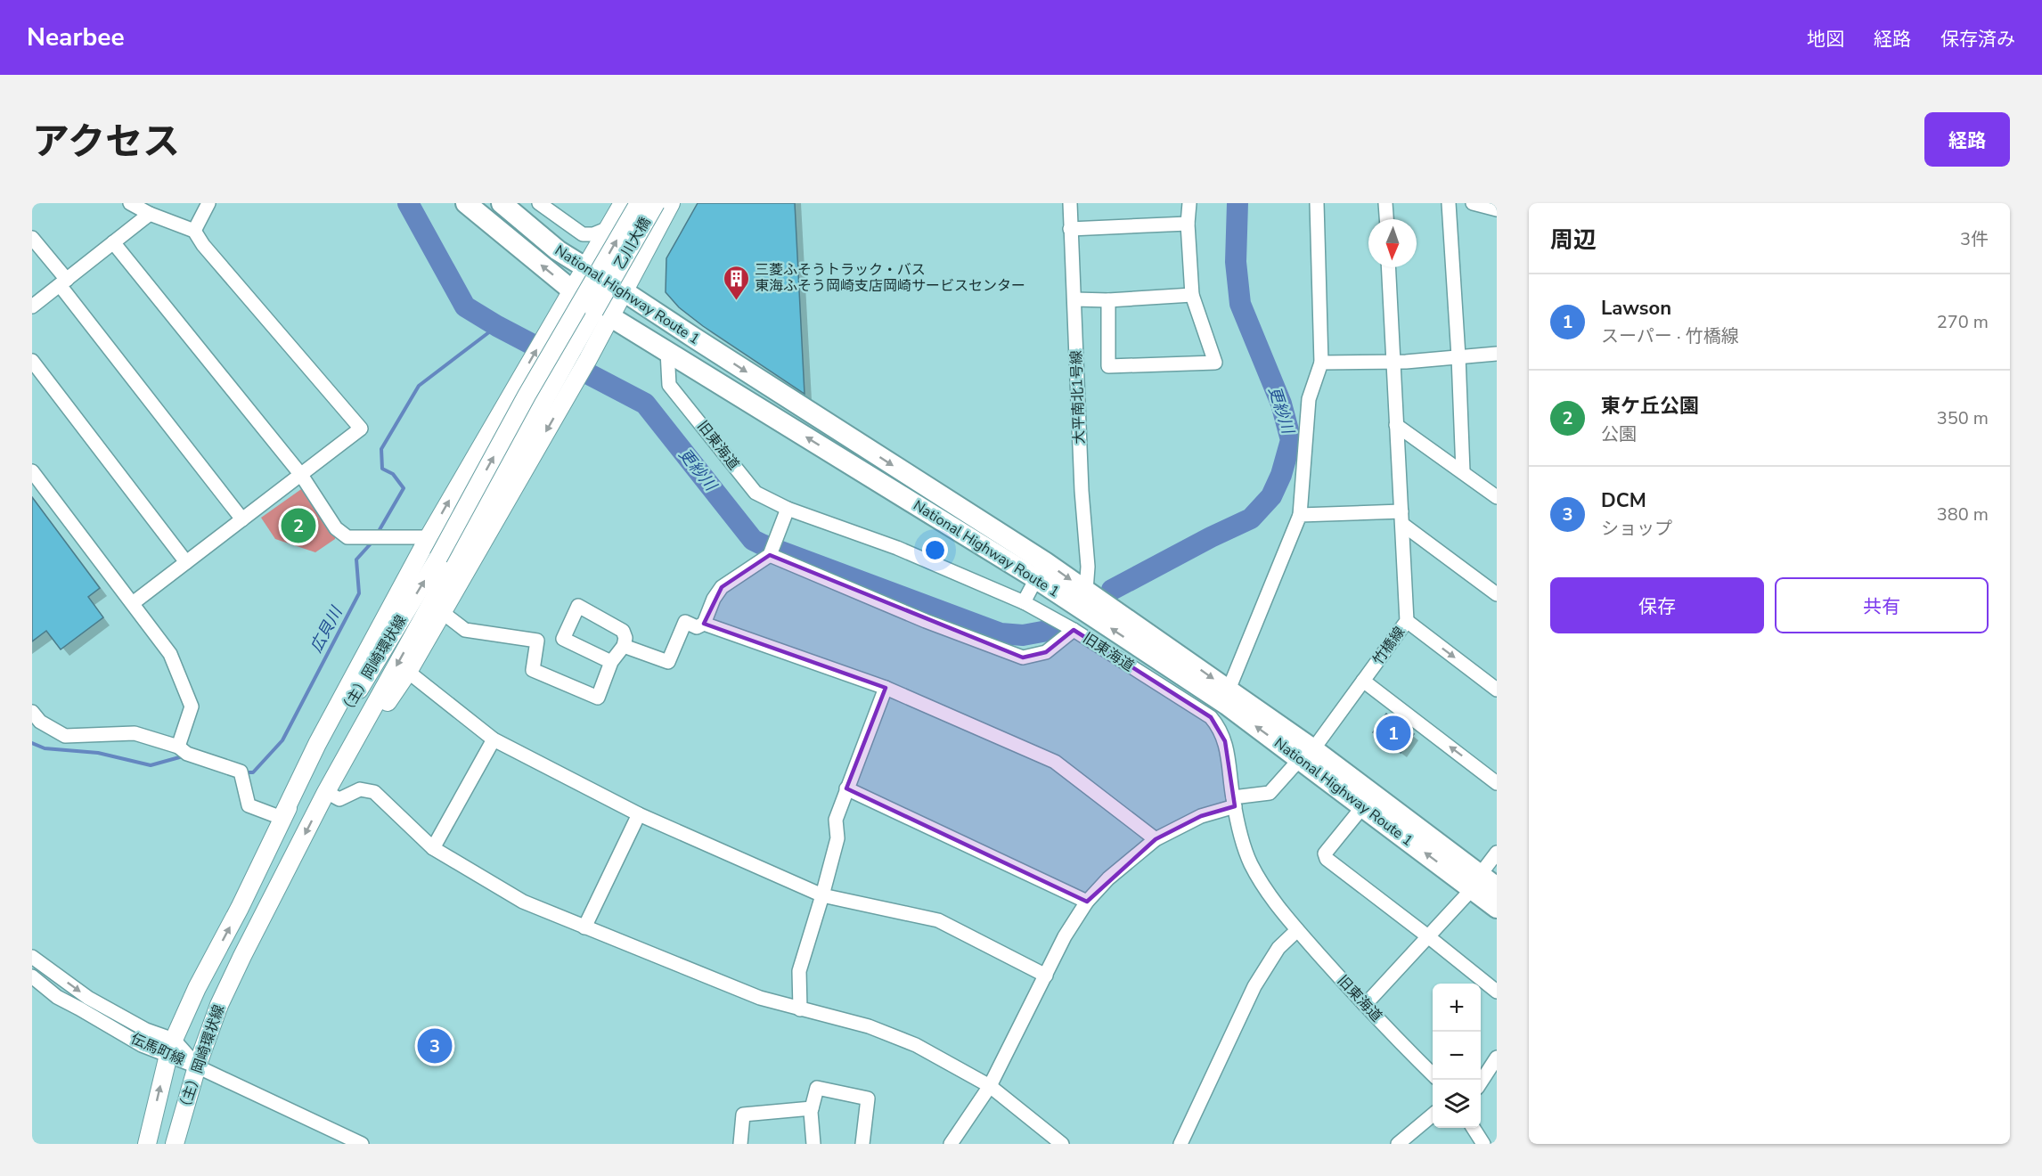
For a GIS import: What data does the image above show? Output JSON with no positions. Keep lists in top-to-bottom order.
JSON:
{
  "streets": {
    "highway": ["National Highway Route 1"],
    "main road": ["乙川大橋", "（主）岡崎環状線"],
    "street": [
      "大平南北1号線",
      "旧東海道",
      "竹橋線",
      "伝馬町線"
    ]
  },
  "crossings": [
    ["乙川大橋", "National Highway Route 1"],
    ["乙川大橋", "（主）岡崎環状線"],
    ["National Highway Route 1", "大平南北1号線"],
    ["National Highway Route 1", "旧東海道"],
    ["National Highway Route 1", "竹橋線"],
    ["National Highway Route 1", "（主）岡崎環状線"],
    ["旧東海道", "竹橋線"],
    ["（主）岡崎環状線", "伝馬町線"]
  ],
  "water": ["更紗川", "広貝川"],
  "places": {
    "building": ["三菱ふそうトラック・バス 東海ふそう岡崎支店岡崎サービスセンター"]
  },
  "north": "bottom",
  "page": {
    "header": "Nearbee",
    "nav": ["地図", "経路", "保存済み"],
    "title": "アクセス",
    "buttons": [
      "経路",
      ["保存", "共有"]
    ],
    "heading": ["周辺", "3件"],
    "list": [
      {
        "mark": "1",
        "name": "Lawson",
        "note": "スーパー · 竹橋線",
        "value": "270 m"
      },
      {
        "mark": "2",
        "name": "東ケ丘公園",
        "note": "公園",
        "value": "350 m"
      },
      {
        "mark": "3",
        "name": "DCM",
        "note": "ショップ",
        "value": "380 m"
      }
    ],
    "pins": ["2", "1", "3"],
    "map_buttons": ["+", "−"]
  }
}
